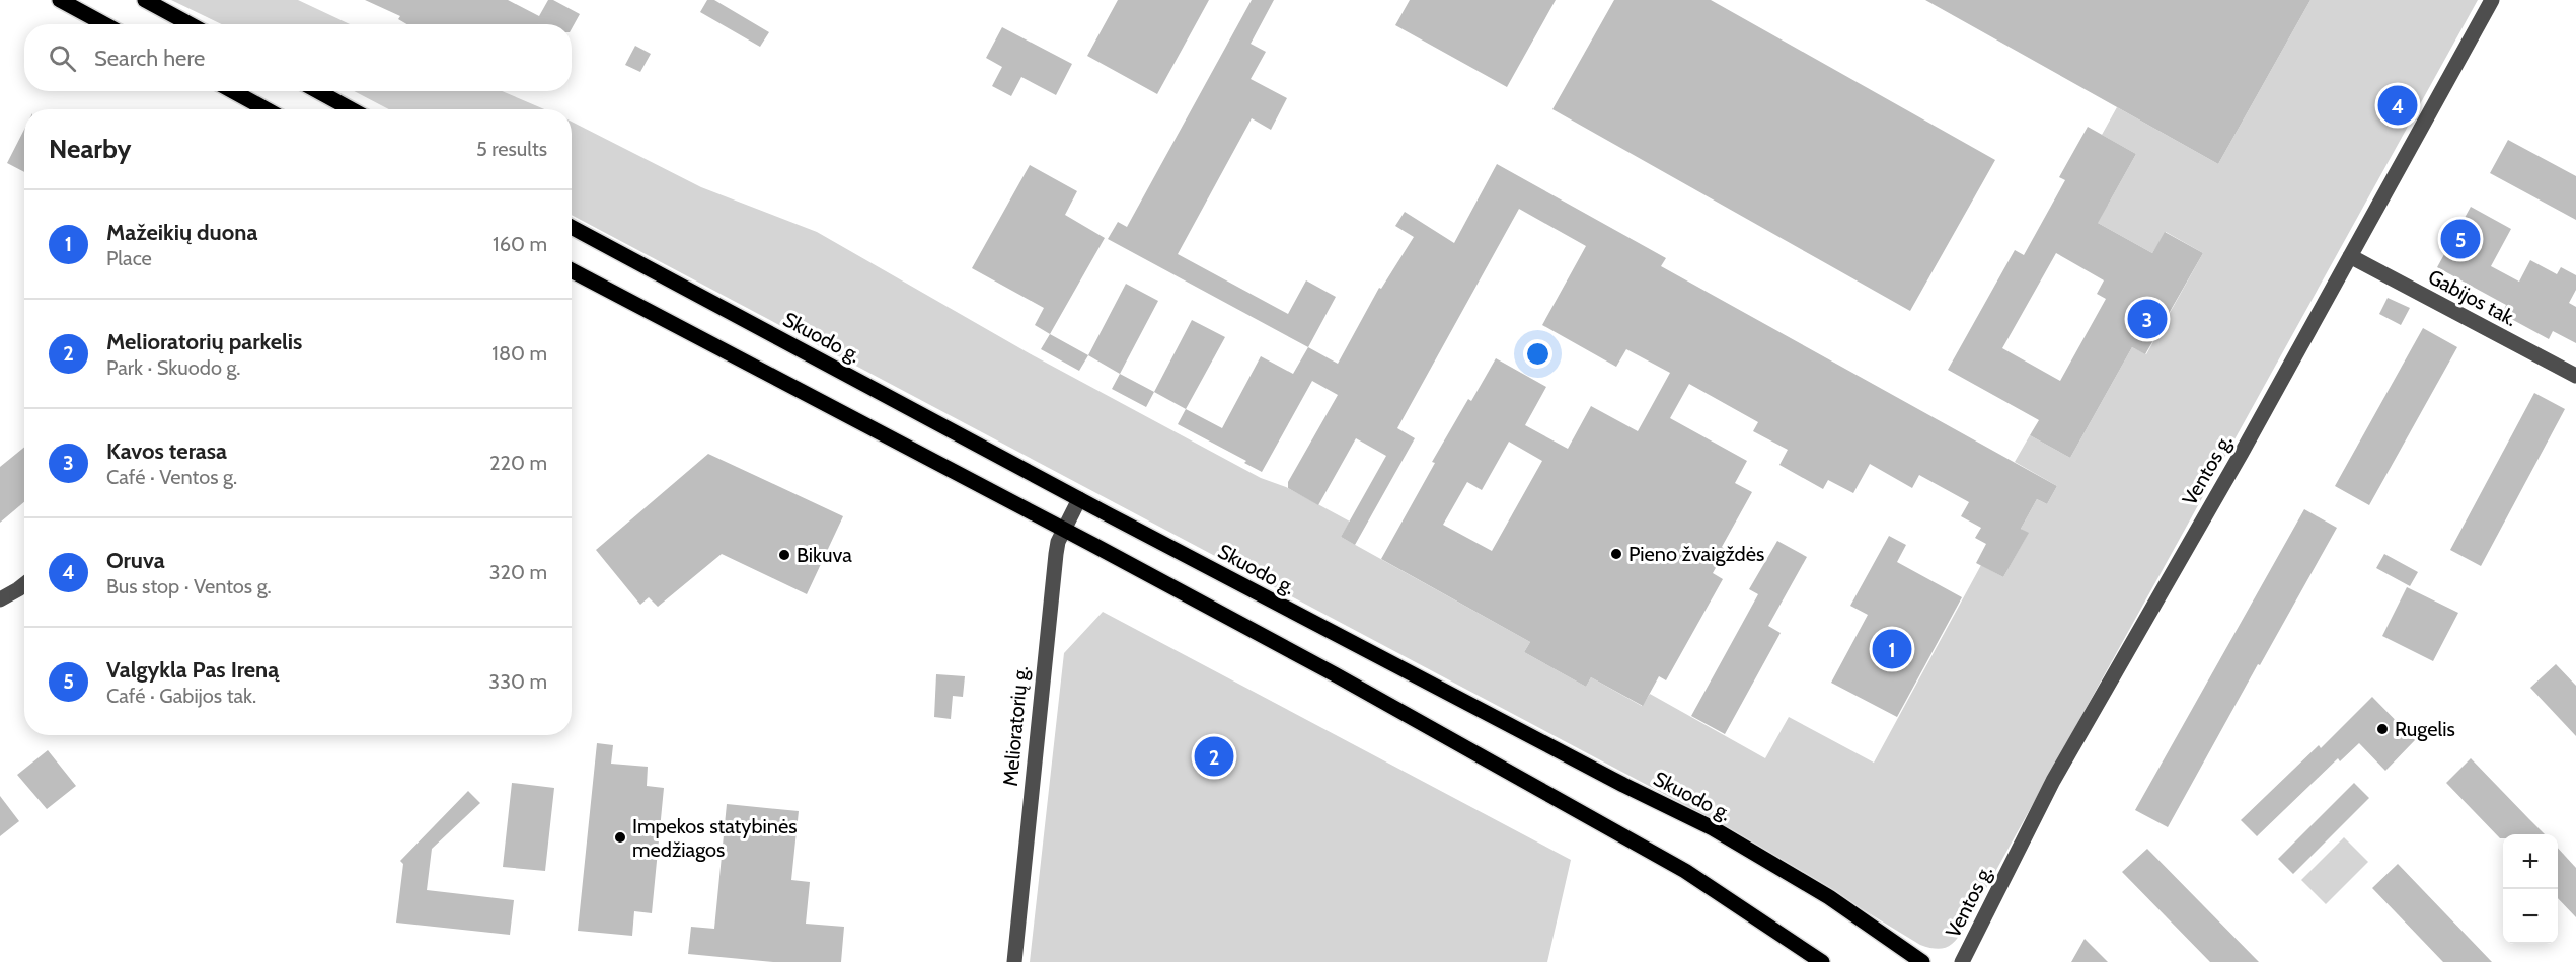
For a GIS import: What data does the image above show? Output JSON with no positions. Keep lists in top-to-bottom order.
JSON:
{
  "streets": {
    "main road": ["Skuodo g."],
    "street": ["Gabijos tak.", "Ventos g.", "Melioratorių g."]
  },
  "crossings": [
    ["Gabijos tak.", "Ventos g."],
    ["Skuodo g.", "Melioratorių g."]
  ],
  "places": [
    "Pieno žvaigždės",
    "Bikuva",
    "Rugelis",
    "Impekos statybinės medžiagos"
  ],
  "page": {
    "search": "Search here",
    "pins": [
      "4",
      "5",
      "3",
      "1",
      "2"
    ],
    "heading": ["Nearby", "5 results"],
    "list": [
      {
        "mark": "1",
        "name": "Mažeikių duona",
        "note": "Place",
        "value": "160 m"
      },
      {
        "mark": "2",
        "name": "Melioratorių parkelis",
        "note": "Park · Skuodo g.",
        "value": "180 m"
      },
      {
        "mark": "3",
        "name": "Kavos terasa",
        "note": "Café · Ventos g.",
        "value": "220 m"
      },
      {
        "mark": "4",
        "name": "Oruva",
        "note": "Bus stop · Ventos g.",
        "value": "320 m"
      },
      {
        "mark": "5",
        "name": "Valgykla Pas Ireną",
        "note": "Café · Gabijos tak.",
        "value": "330 m"
      }
    ],
    "map_buttons": ["+", "−"]
  }
}
